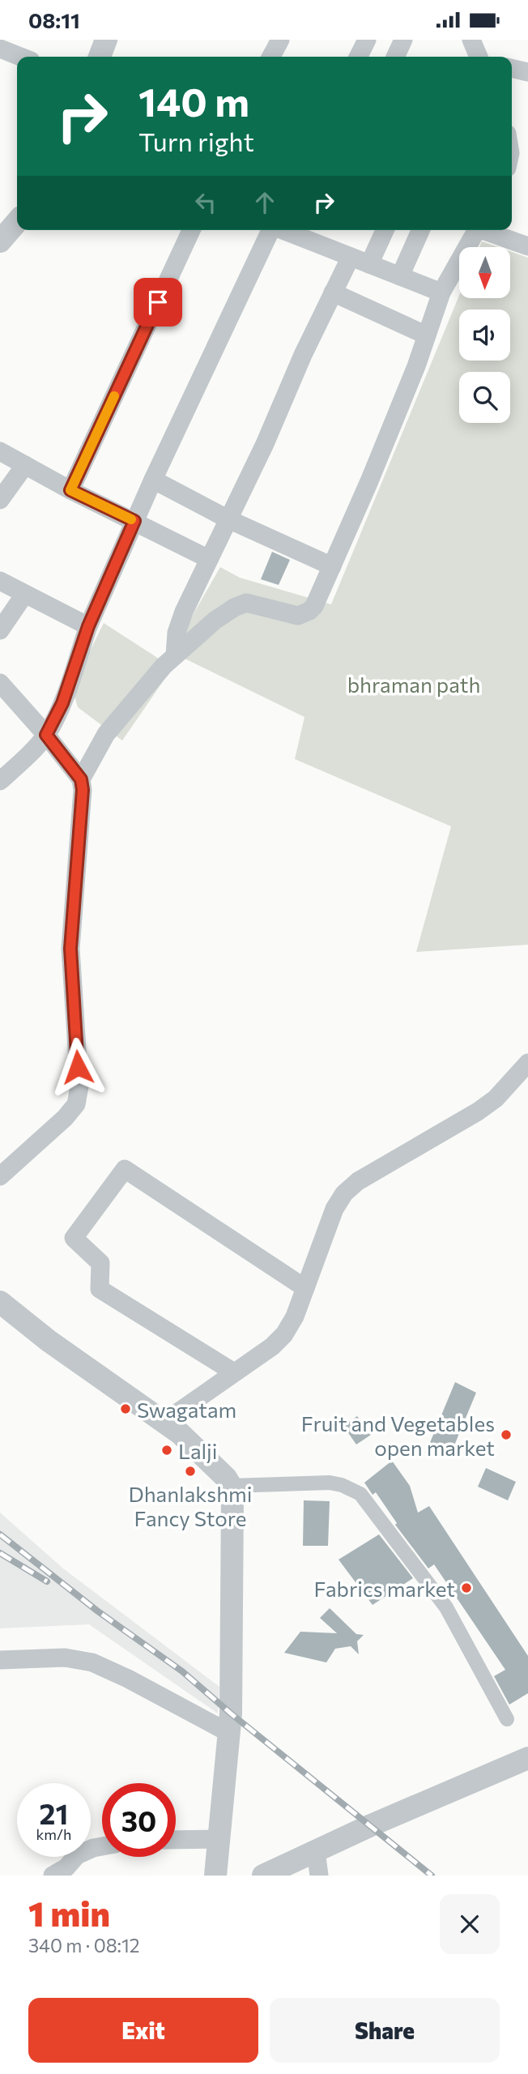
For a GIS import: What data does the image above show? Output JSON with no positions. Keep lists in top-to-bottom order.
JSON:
{
  "parks": ["bhraman path"],
  "places": [
    "Swagatam",
    "Fruit and Vegetables open market",
    "Lalji",
    "Dhanlakshmi Fancy Store",
    "Fabrics market"
  ],
  "north": "bottom",
  "page": {
    "status": "08:11",
    "turn": ["140 m", "Turn right"],
    "speed": "21 km/h",
    "limit": "30",
    "heading": ["1 min", "340 m · 08:12"],
    "buttons": ["Exit", "Share"]
  }
}
